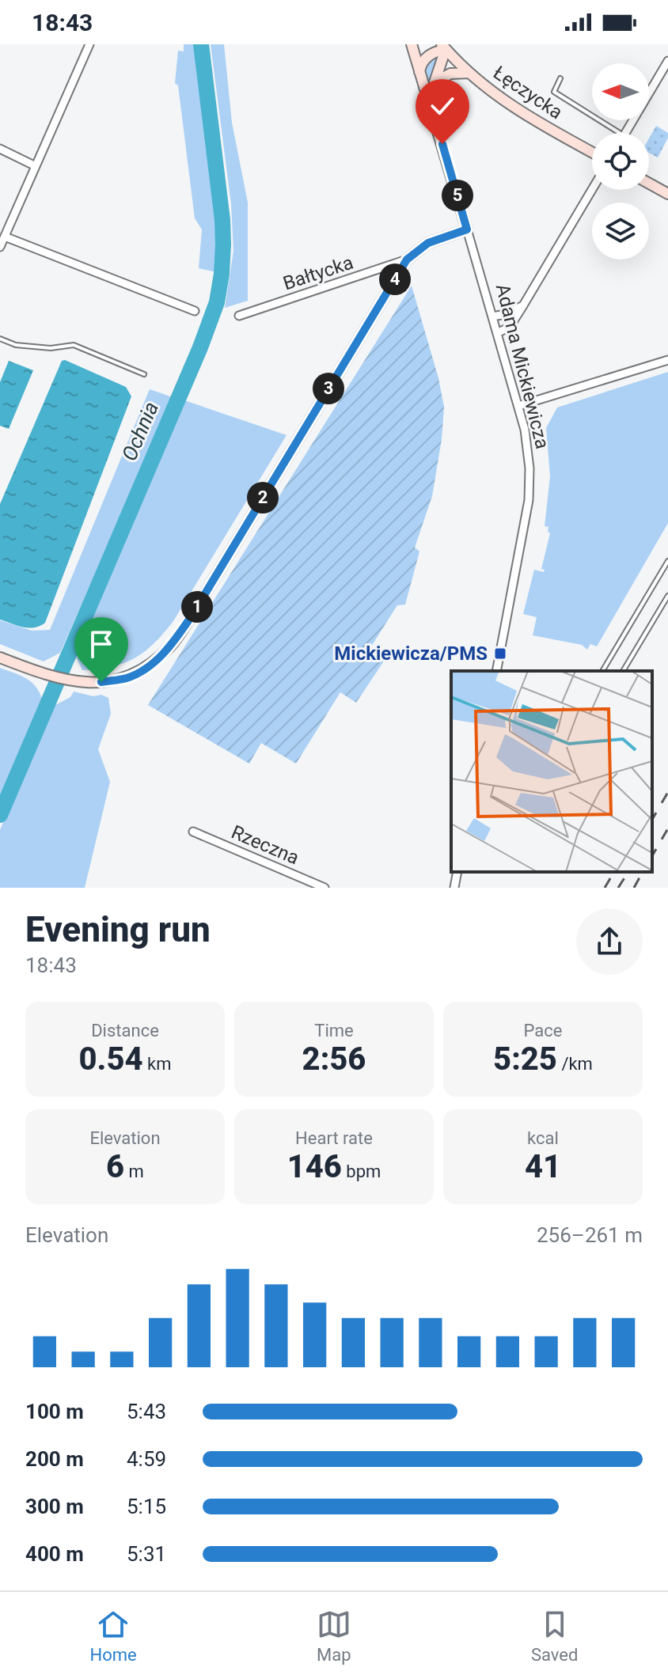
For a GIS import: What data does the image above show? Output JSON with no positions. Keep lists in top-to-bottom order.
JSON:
{
  "streets": {
    "street": [
      "Łęczycka",
      "Bałtycka",
      "Adama Mickiewicza",
      "Rzeczna"
    ]
  },
  "crossings": [
    ["Łęczycka", "Adama Mickiewicza"]
  ],
  "water": ["Ochnia"],
  "places": {
    "transit": ["Mickiewicza/PMS"]
  },
  "north": "left",
  "page": {
    "status": "18:43",
    "pins": [
      "5",
      "4",
      "3",
      "2",
      "1"
    ],
    "heading": ["Evening run", "18:43"],
    "stats": [
      ["Distance", "0.54 km"],
      ["Time", "2:56"],
      ["Pace", "5:25 /km"],
      ["Elevation", "6 m"],
      ["Heart rate", "146 bpm"],
      ["kcal", "41"]
    ],
    "chart": ["Elevation", "256–261 m"],
    "list": [
      {
        "name": "100 m",
        "note": "5:43"
      },
      {
        "name": "200 m",
        "note": "4:59"
      },
      {
        "name": "300 m",
        "note": "5:15"
      },
      {
        "name": "400 m",
        "note": "5:31"
      }
    ],
    "tabs": ["Home", "Map", "Saved"]
  }
}
